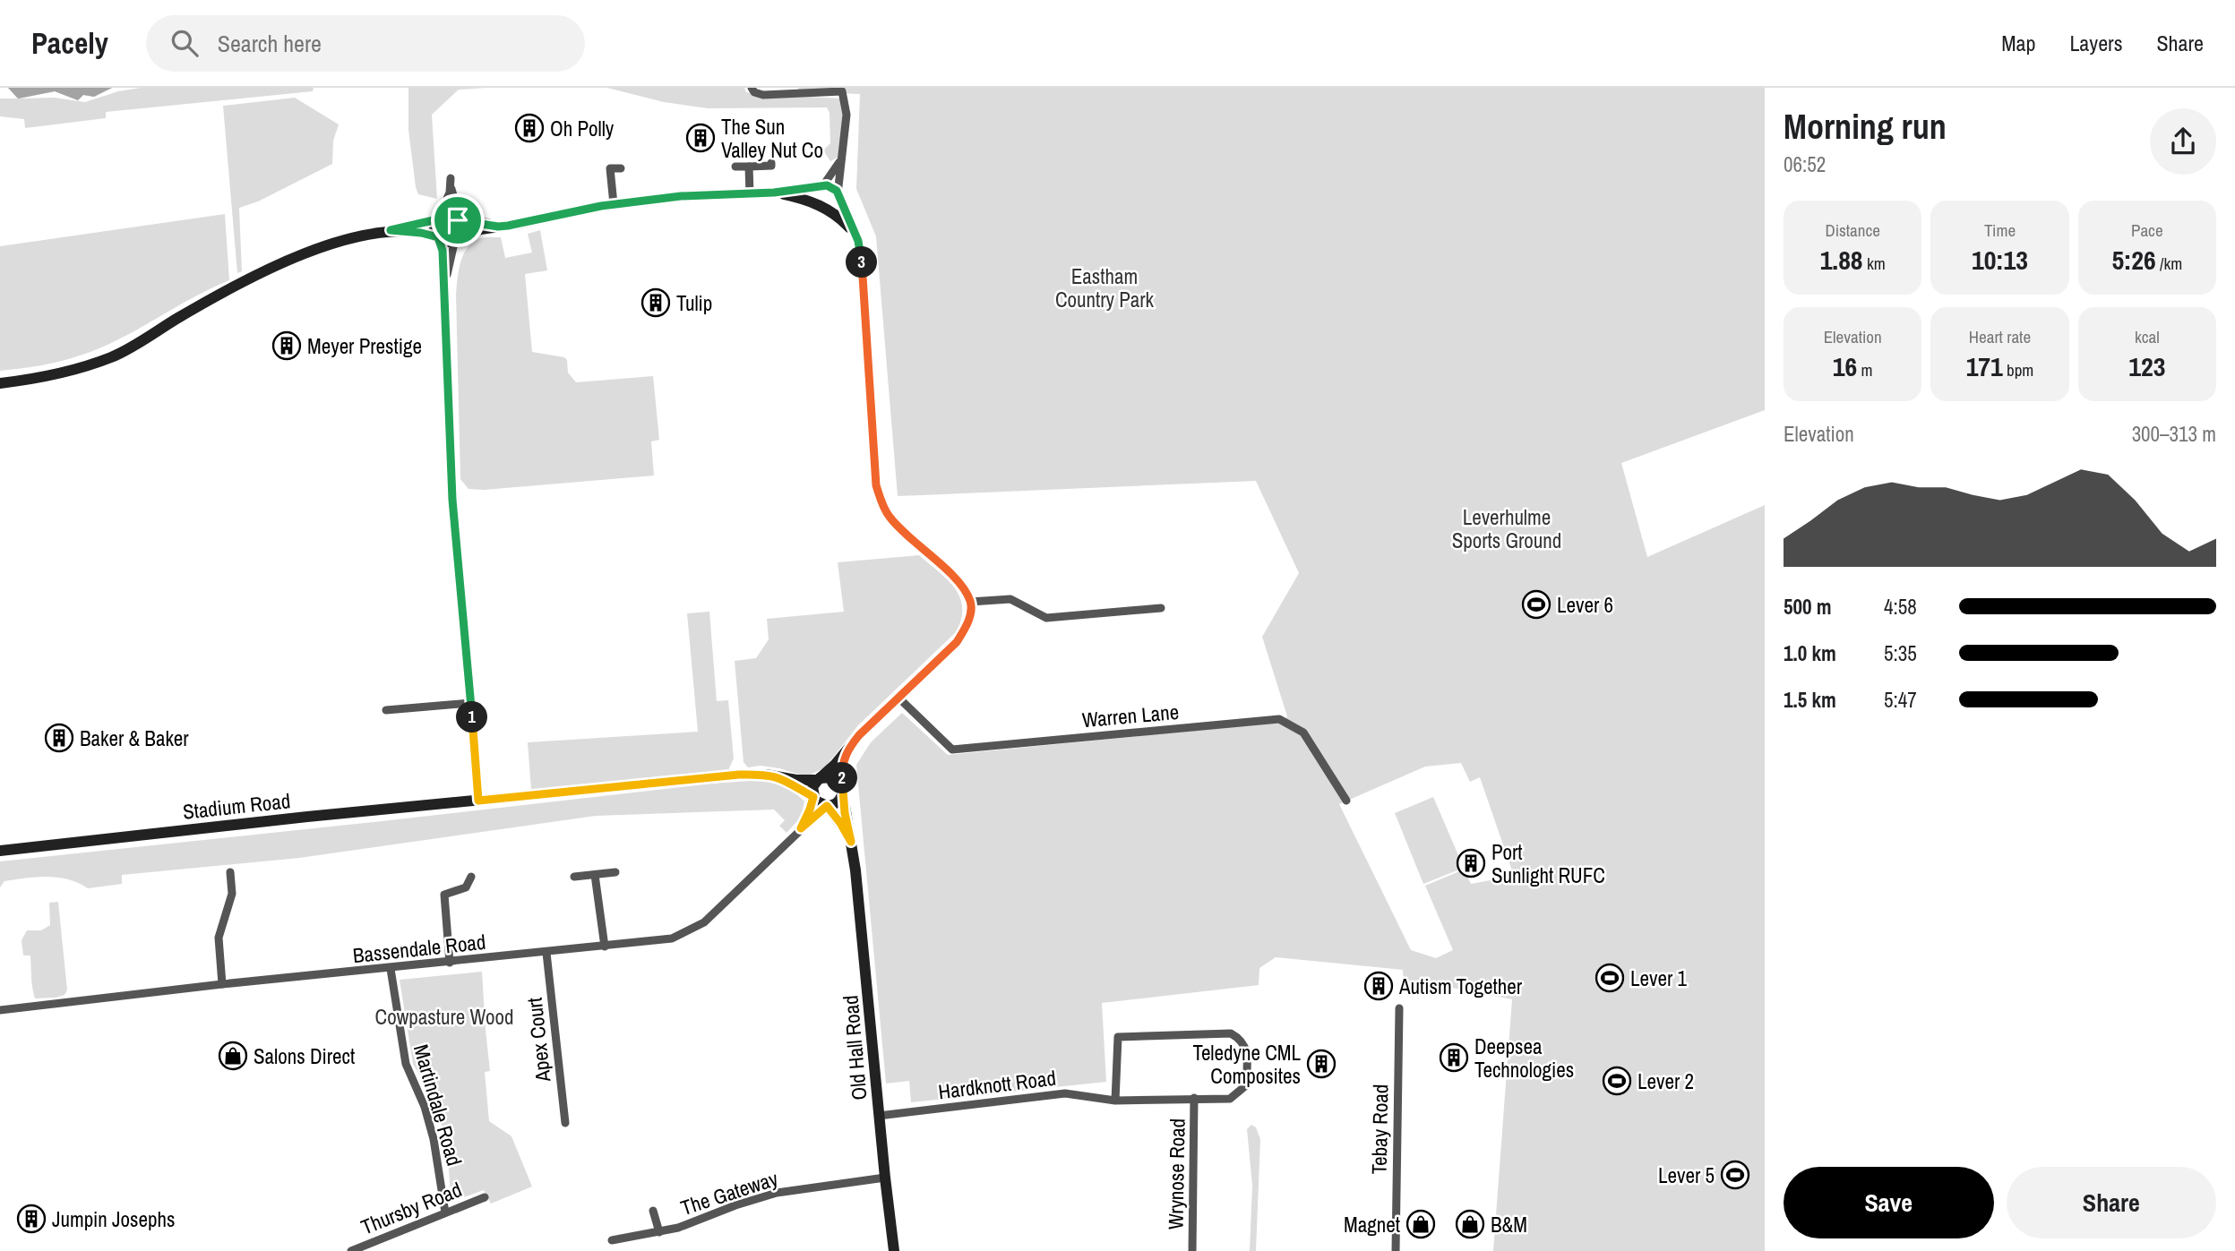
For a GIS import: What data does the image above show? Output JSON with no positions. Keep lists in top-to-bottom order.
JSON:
{
  "streets": {
    "street": [
      "Warren Lane",
      "Stadium Road",
      "Bassendale Road",
      "Apex Court",
      "Old Hall Road",
      "Hardknott Road",
      "Martindale Road",
      "Tebay Road",
      "Wrynose Road",
      "The Gateway",
      "Thursby Road"
    ]
  },
  "crossings": [
    ["Bassendale Road", "Apex Court"],
    ["Bassendale Road", "Old Hall Road"],
    ["Bassendale Road", "Martindale Road"],
    ["Old Hall Road", "Hardknott Road"],
    ["Old Hall Road", "The Gateway"],
    ["Hardknott Road", "Wrynose Road"],
    ["Martindale Road", "Thursby Road"]
  ],
  "parks": ["Eastham Country Park", "Leverhulme Sports Ground", "Cowpasture Wood"],
  "places": {
    "building": [
      "Oh Polly",
      "The Sun Valley Nut Co",
      "Tulip",
      "Meyer Prestige",
      "Baker & Baker",
      "Port Sunlight RUFC",
      "Autism Together",
      "Deepsea Technologies",
      "Teledyne CML Composites",
      "Jumpin Josephs"
    ],
    "sports": [
      "Lever 6",
      "Lever 1",
      "Lever 2",
      "Lever 5"
    ],
    "shop": ["Salons Direct", "Magnet", "B&M"]
  },
  "page": {
    "header": "Pacely",
    "search": "Search here",
    "nav": ["Map", "Layers", "Share"],
    "heading": ["Morning run", "06:52"],
    "stats": [
      ["Distance", "1.88 km"],
      ["Time", "10:13"],
      ["Pace", "5:26 /km"],
      ["Elevation", "16 m"],
      ["Heart rate", "171 bpm"],
      ["kcal", "123"]
    ],
    "pins": ["3", "1", "2"],
    "chart": ["Elevation", "300–313 m"],
    "list": [
      {
        "name": "500 m",
        "note": "4:58"
      },
      {
        "name": "1.0 km",
        "note": "5:35"
      },
      {
        "name": "1.5 km",
        "note": "5:47"
      }
    ],
    "buttons": ["Save", "Share"]
  }
}
